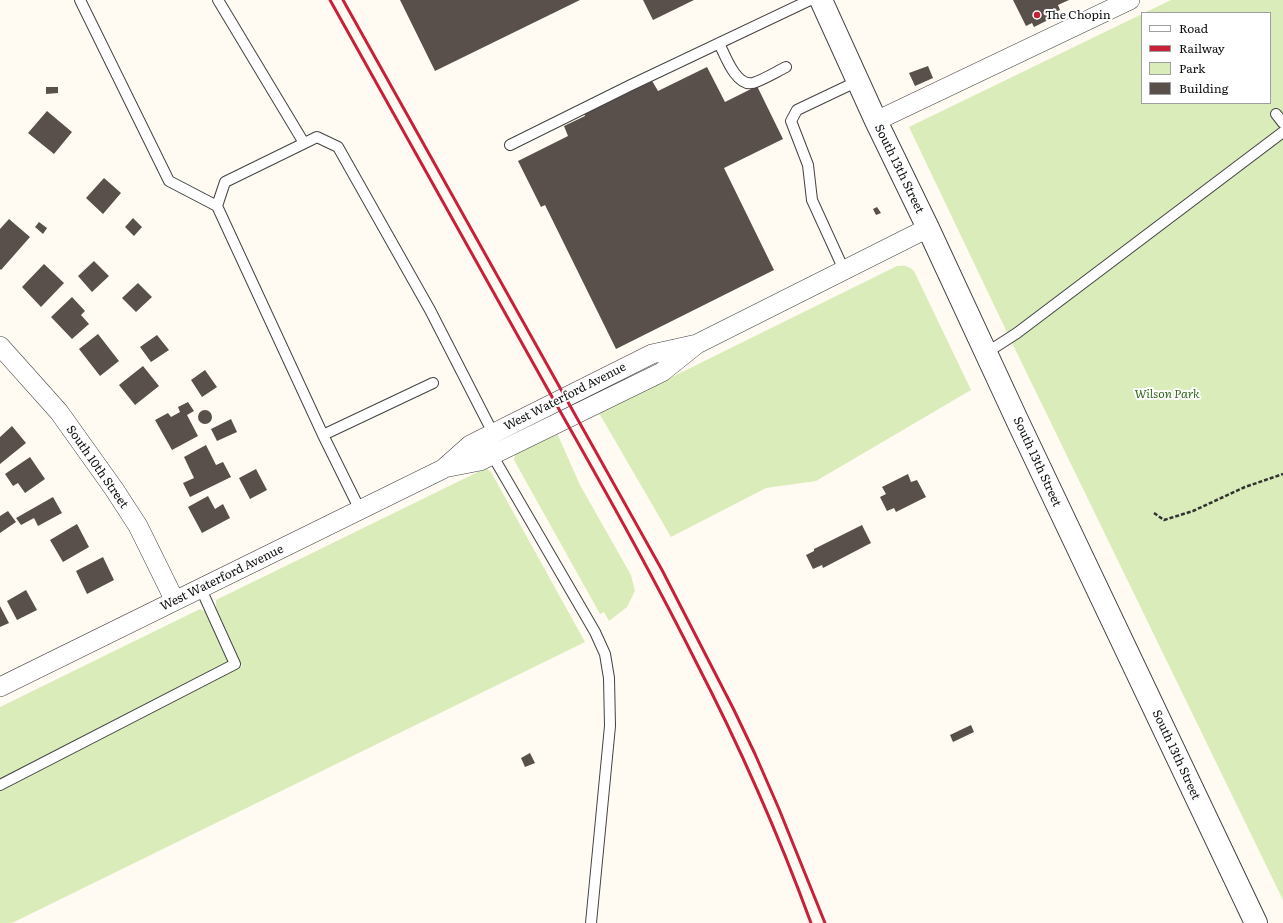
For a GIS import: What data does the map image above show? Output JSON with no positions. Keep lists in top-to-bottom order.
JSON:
{
  "streets": {
    "street": ["South 13th Street", "West Waterford Avenue", "South 10th Street"]
  },
  "crossings": [
    ["South 13th Street", "West Waterford Avenue"],
    ["West Waterford Avenue", "South 10th Street"]
  ],
  "parks": ["Wilson Park"],
  "places": ["The Chopin"],
  "legend": [
    "Road",
    "Railway",
    "Park",
    "Building"
  ]
}
